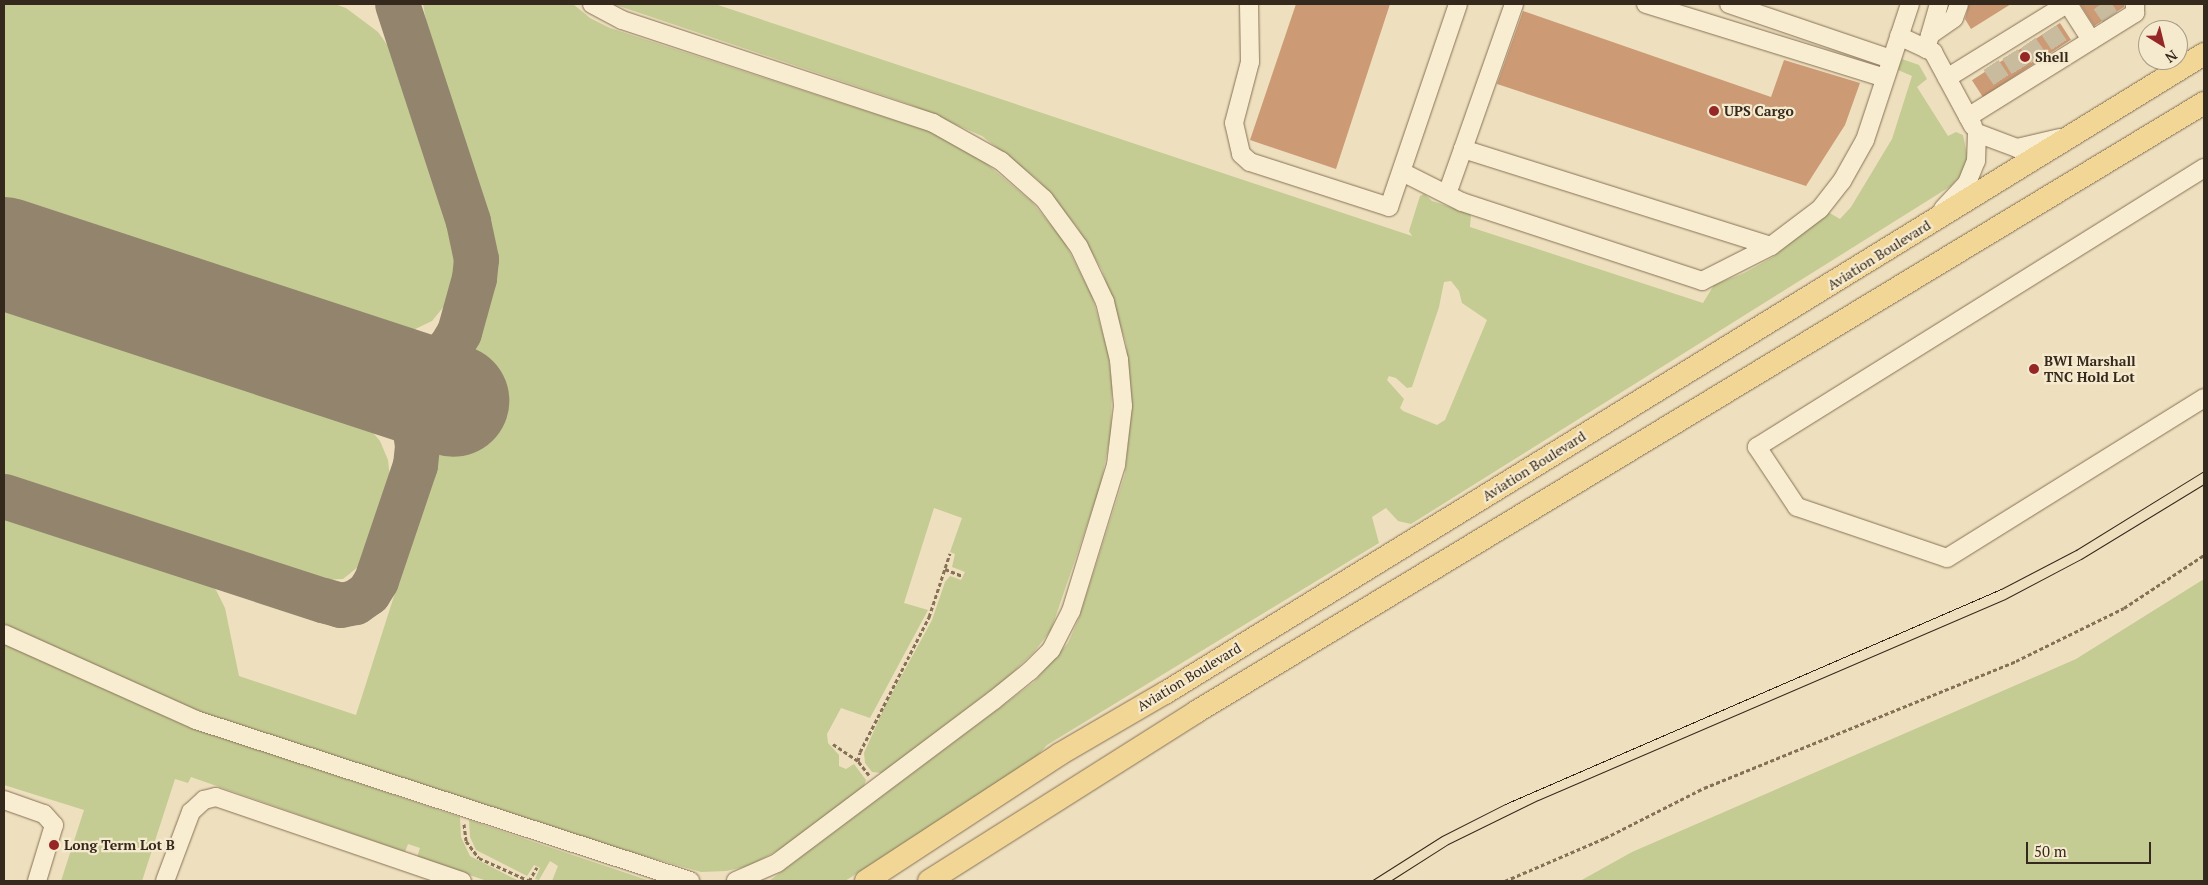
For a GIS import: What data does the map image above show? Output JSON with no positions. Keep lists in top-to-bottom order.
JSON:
{
  "streets": {
    "main road": ["Aviation Boulevard"]
  },
  "places": [
    "Shell",
    "UPS Cargo",
    "BWI Marshall TNC Hold Lot",
    "Long Term Lot B"
  ],
  "scale_bar": "50 m",
  "north": "bottom right"
}
